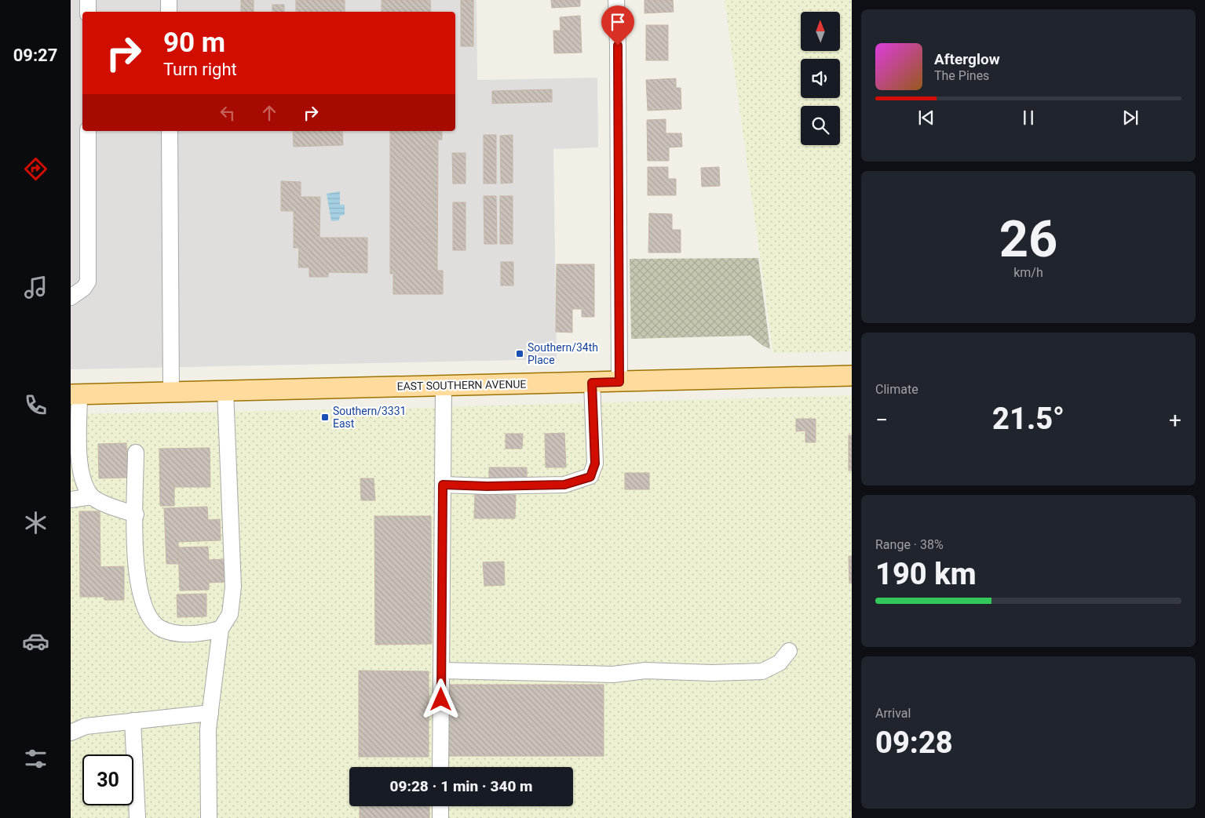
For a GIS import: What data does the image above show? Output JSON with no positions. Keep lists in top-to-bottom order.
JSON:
{
  "streets": {
    "main road": ["EAST SOUTHERN AVENUE"]
  },
  "places": {
    "transit": ["Southern/34th Place", "Southern/3331 East"]
  },
  "north": "top",
  "page": {
    "tabs": "09:27",
    "turn": ["90 m", "Turn right"],
    "song": ["Afterglow", "The Pines"],
    "tile": [
      ["26", "km/h"],
      "Climate",
      ["Range · 38%", "190 km"],
      ["Arrival", "09:28"]
    ],
    "heat": ["−", "21.5°", "+"],
    "limit": "30",
    "trip": "09:28 · 1 min · 340 m"
  }
}
